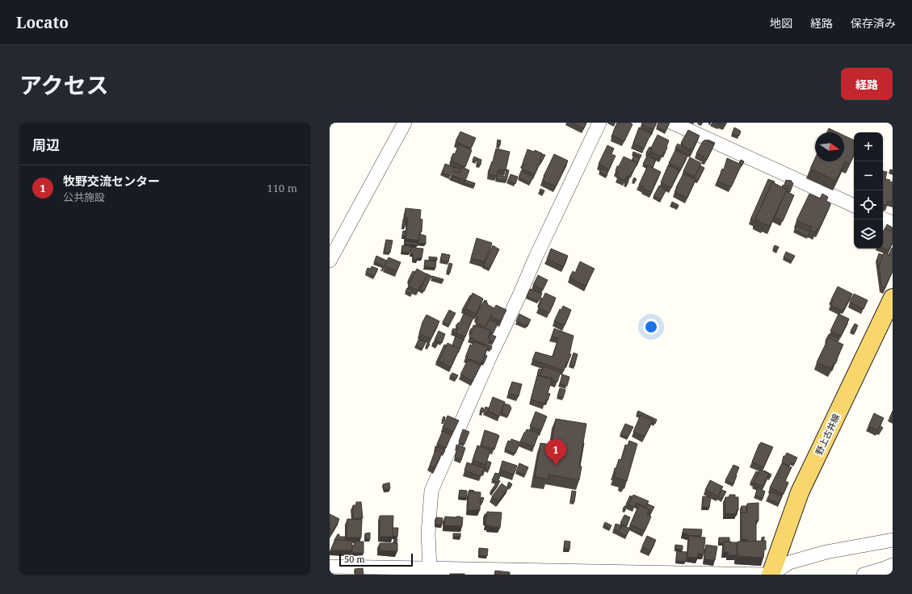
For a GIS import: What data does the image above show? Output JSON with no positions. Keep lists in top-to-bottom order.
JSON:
{
  "streets": {
    "main road": ["野上古井線"]
  },
  "scale_bar": "50 m",
  "north": "right",
  "page": {
    "header": "Locato",
    "nav": ["地図", "経路", "保存済み"],
    "title": "アクセス",
    "buttons": "経路",
    "heading": "周辺",
    "map_buttons": ["+", "−"],
    "list": [
      {
        "mark": "1",
        "name": "牧野交流センター",
        "note": "公共施設",
        "value": "110 m"
      }
    ],
    "pins": "1",
    "scale": "50 m"
  }
}
